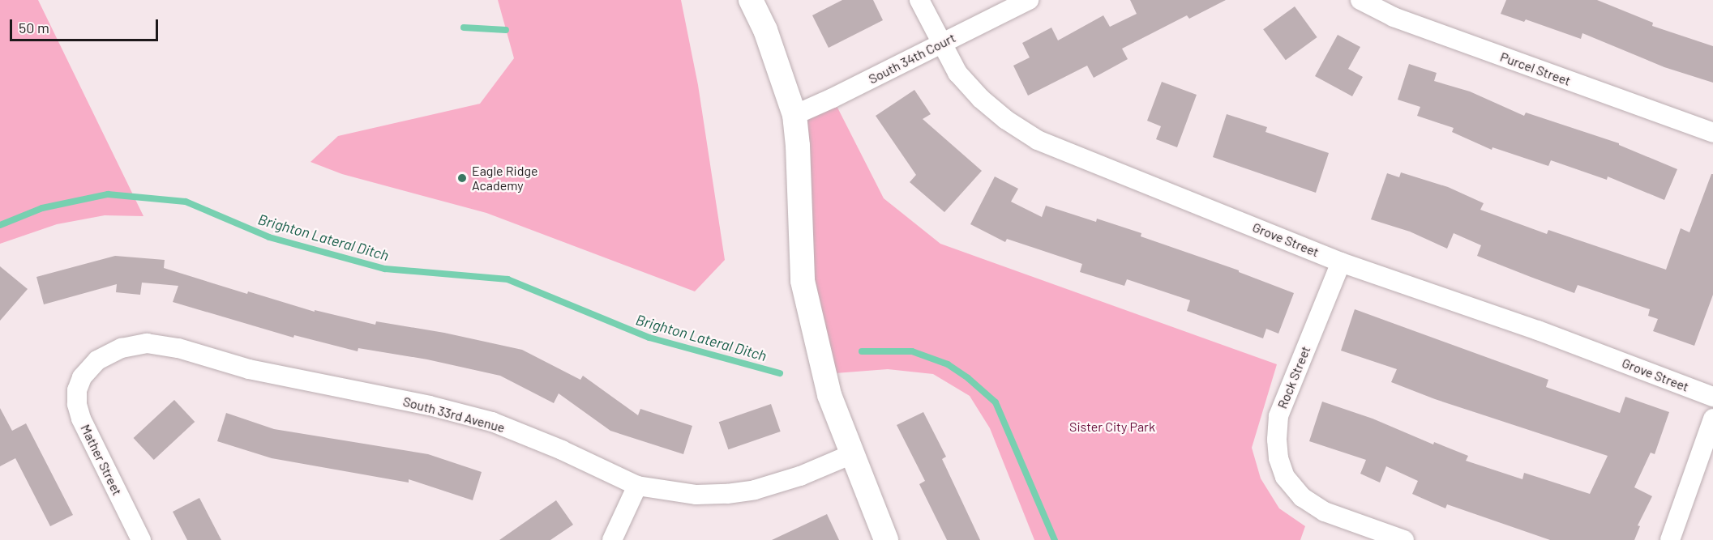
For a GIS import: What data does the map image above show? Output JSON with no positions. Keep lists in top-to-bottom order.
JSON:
{
  "streets": {
    "street": [
      "South 34th Court",
      "Purcel Street",
      "Grove Street",
      "Rock Street",
      "South 33rd Avenue",
      "Mather Street"
    ]
  },
  "crossings": [
    ["South 34th Court", "Grove Street"],
    ["Grove Street", "Rock Street"],
    ["South 33rd Avenue", "Mather Street"]
  ],
  "water": ["Brighton Lateral Ditch"],
  "parks": ["Sister City Park"],
  "places": ["Eagle Ridge Academy"],
  "scale_bar": "50 m"
}
